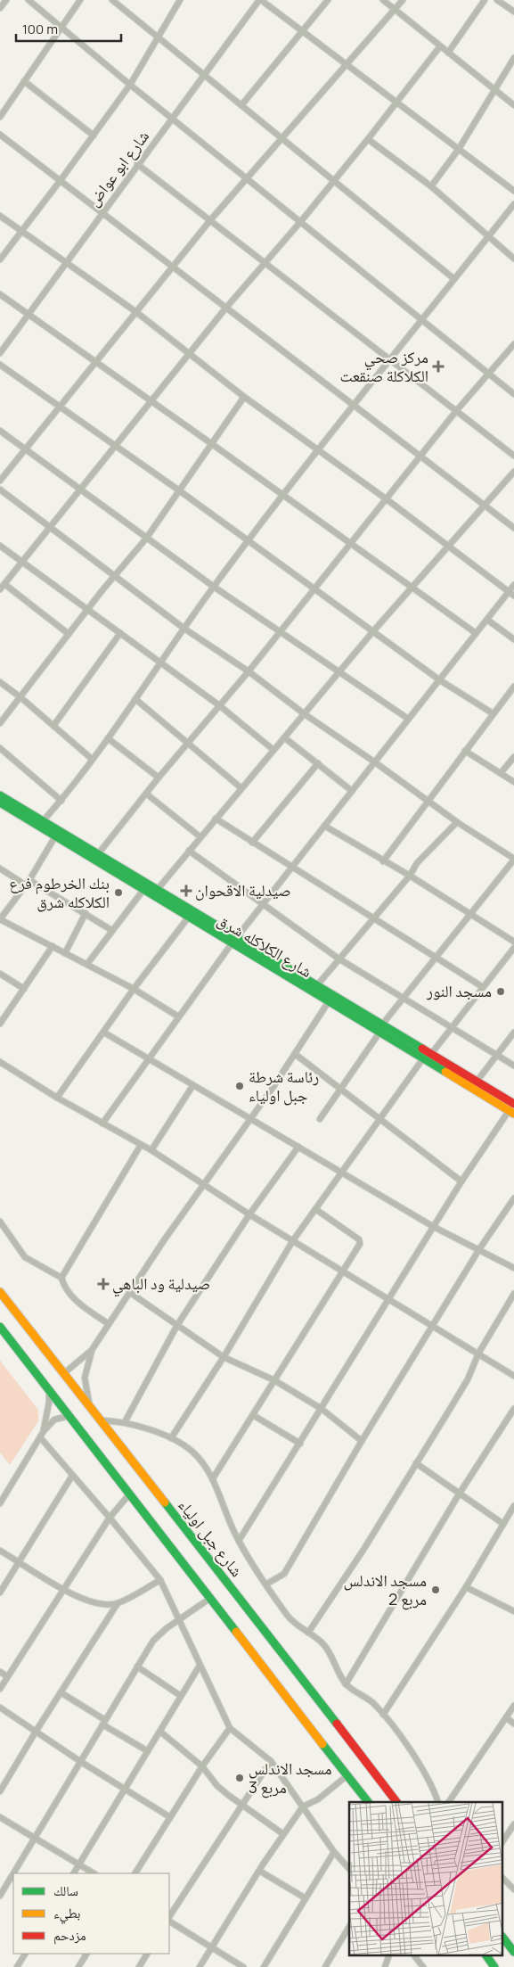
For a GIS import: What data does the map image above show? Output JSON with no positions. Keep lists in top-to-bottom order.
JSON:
{
  "streets": {
    "main road": ["شارع الكلاكله شرق", "شارع جبل اولياء"],
    "street": ["شارع ابو عواض"]
  },
  "places": {
    "health": ["مركز صحي الكلاكلة صنقعت", "صيدلية الاقحوان", "صيدلية ود الباهي"],
    "other": [
      "بنك الخرطوم فرع الكلاكله شرق",
      "مسجد النور",
      "رئاسة شرطة جبل اولياء",
      "مسجد الاندلس مربع 2",
      "مسجد الاندلس مربع 3"
    ]
  },
  "legend": ["سالك", "بطيء", "مزدحم"],
  "scale_bar": "100 m"
}
